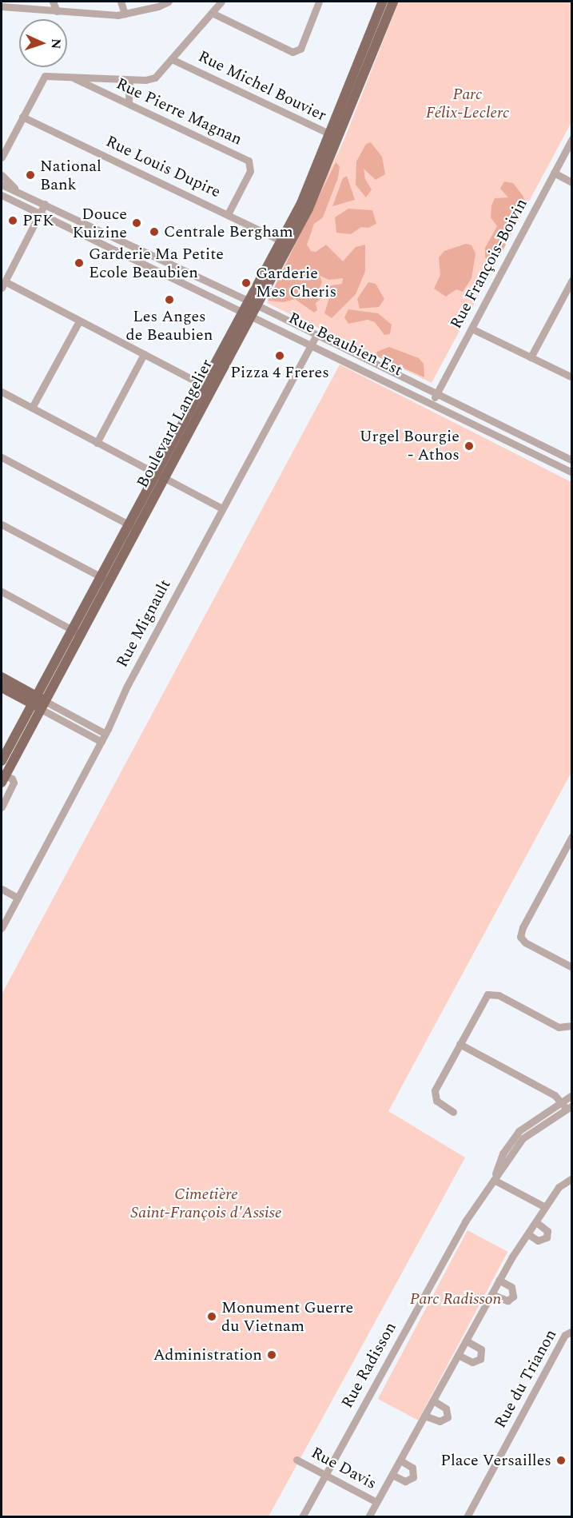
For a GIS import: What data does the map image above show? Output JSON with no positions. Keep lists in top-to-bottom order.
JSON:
{
  "streets": {
    "main road": ["Boulevard Langelier"],
    "street": [
      "Rue Michel Bouvier",
      "Rue Pierre Magnan",
      "Rue Louis Dupire",
      "Rue François-Boivin",
      "Rue Beaubien Est",
      "Rue Mignault",
      "Rue Radisson",
      "Rue du Trianon",
      "Rue Davis"
    ]
  },
  "crossings": [
    ["Rue Michel Bouvier", "Boulevard Langelier"],
    ["Rue Pierre Magnan", "Rue Louis Dupire"],
    ["Rue Louis Dupire", "Boulevard Langelier"],
    ["Rue François-Boivin", "Rue Beaubien Est"],
    ["Rue Beaubien Est", "Boulevard Langelier"],
    ["Rue Beaubien Est", "Rue Mignault"],
    ["Rue Radisson", "Rue Davis"]
  ],
  "parks": ["Parc Félix-Leclerc", "Cimetière Saint-François d'Assise", "Parc Radisson"],
  "places": [
    "National Bank",
    "PFK",
    "Douce Kuizine",
    "Centrale Bergham",
    "Garderie Ma Petite Ecole Beaubien",
    "Garderie Mes Cheris",
    "Les Anges de Beaubien",
    "Pizza 4 Freres",
    "Urgel Bourgie - Athos",
    "Monument Guerre du Vietnam",
    "Administration",
    "Place Versailles"
  ],
  "north": "right"
}
